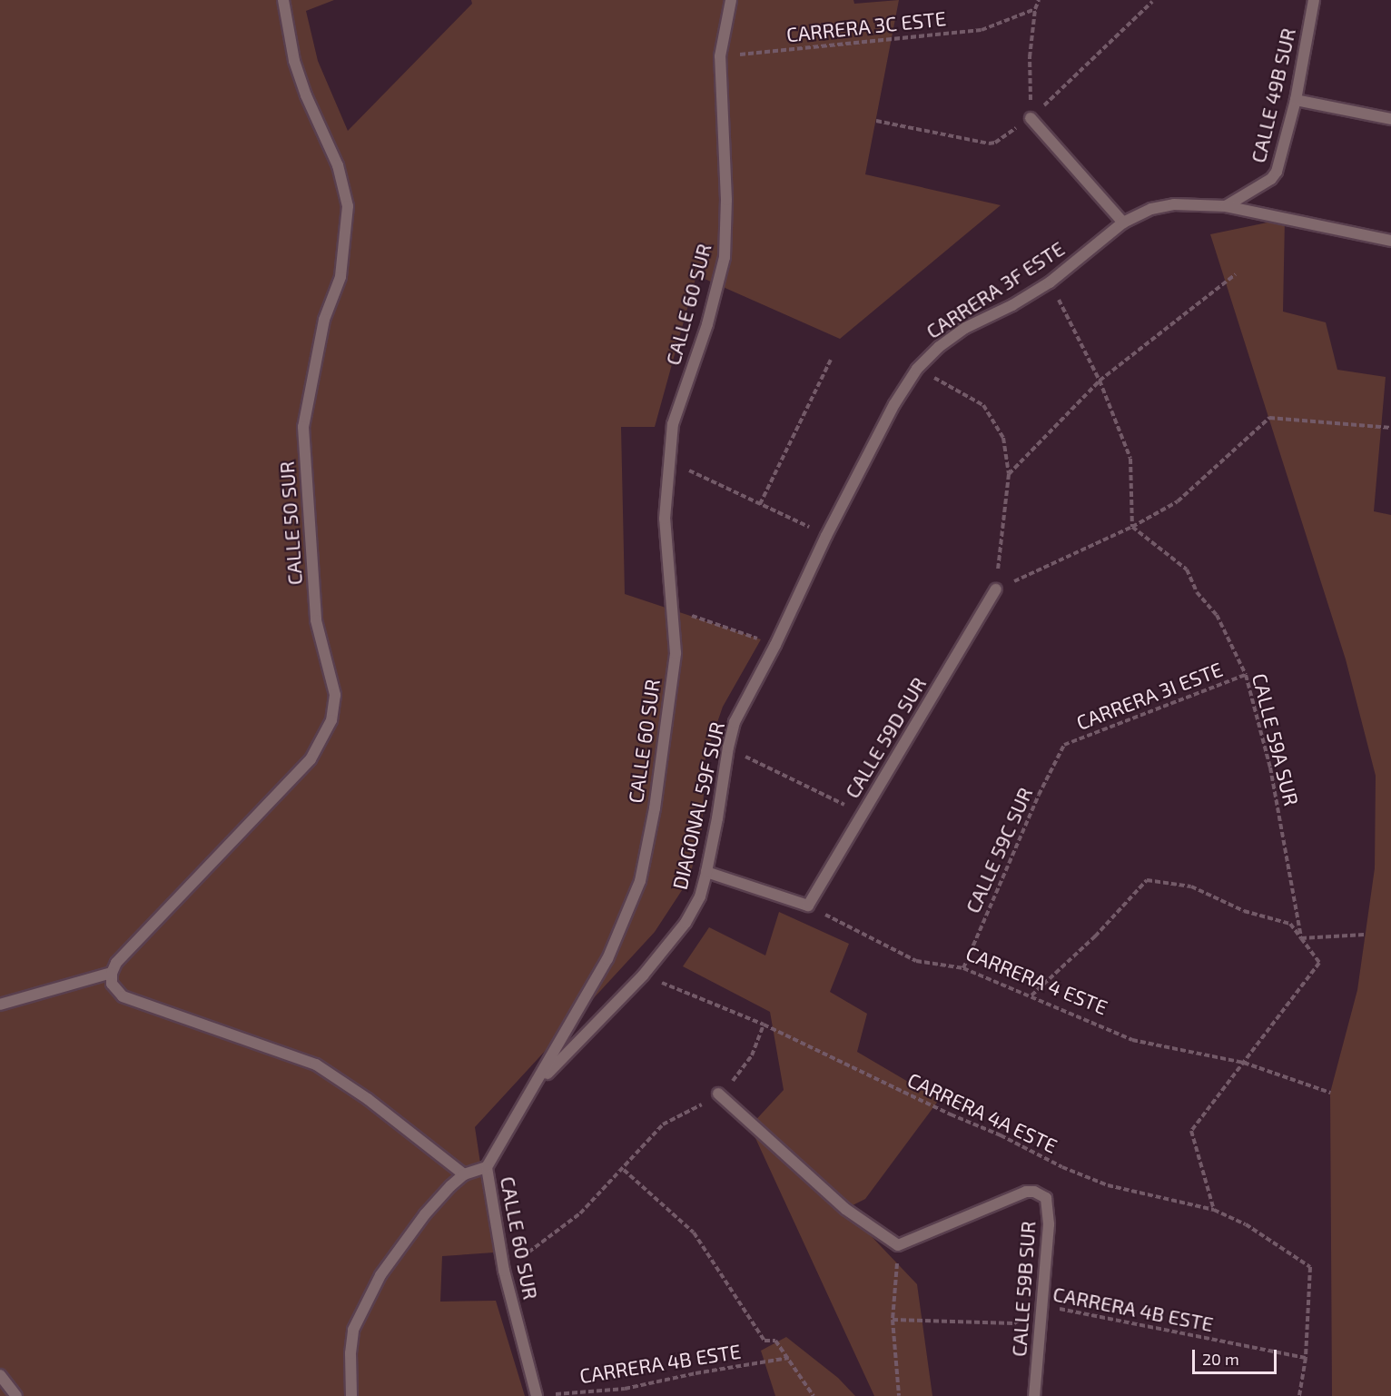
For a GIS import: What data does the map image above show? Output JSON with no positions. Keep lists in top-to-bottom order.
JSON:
{
  "streets": {
    "street": [
      "CALLE 49B SUR",
      "CARRERA 3F ESTE",
      "CALLE 60 SUR",
      "CALLE 50 SUR",
      "CALLE 59D SUR",
      "DIAGONAL 59F SUR",
      "CALLE 59B SUR"
    ],
    "path": [
      "CARRERA 3C ESTE",
      "CARRERA 3I ESTE",
      "CALLE 59A SUR",
      "CALLE 59C SUR",
      "CARRERA 4 ESTE",
      "CARRERA 4A ESTE",
      "CARRERA 4B ESTE"
    ]
  },
  "crossings": [
    ["CARRERA 3C ESTE", "CALLE 60 SUR"],
    ["CALLE 49B SUR", "CARRERA 3F ESTE"],
    ["CARRERA 3F ESTE", "DIAGONAL 59F SUR"],
    ["CALLE 60 SUR", "DIAGONAL 59F SUR"],
    ["CALLE 60 SUR", "CARRERA 4B ESTE"],
    ["CARRERA 3I ESTE", "CALLE 59A SUR"],
    ["CARRERA 3I ESTE", "CALLE 59C SUR"],
    ["CALLE 59D SUR", "CARRERA 4 ESTE"],
    ["CALLE 59A SUR", "CARRERA 4 ESTE"],
    ["CALLE 59A SUR", "CARRERA 4A ESTE"],
    ["DIAGONAL 59F SUR", "CARRERA 4A ESTE"],
    ["CALLE 59C SUR", "CARRERA 4 ESTE"],
    ["CARRERA 4A ESTE", "CARRERA 4B ESTE"],
    ["CALLE 59B SUR", "CARRERA 4B ESTE"]
  ],
  "scale_bar": "20 m"
}
